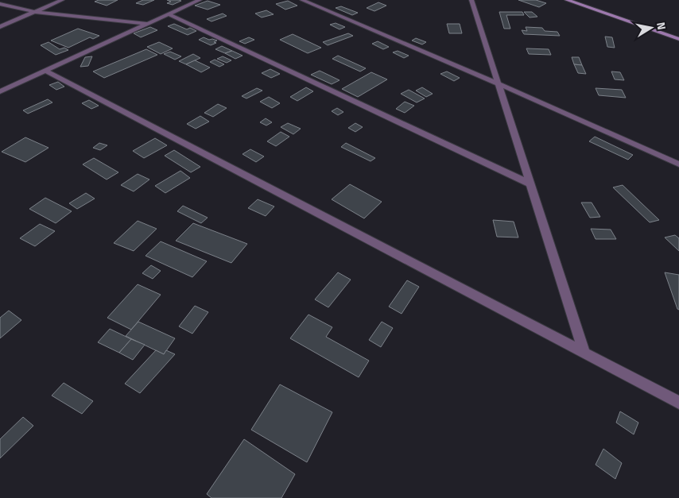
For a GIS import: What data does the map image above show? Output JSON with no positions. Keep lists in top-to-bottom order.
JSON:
{
  "north": "right"
}
